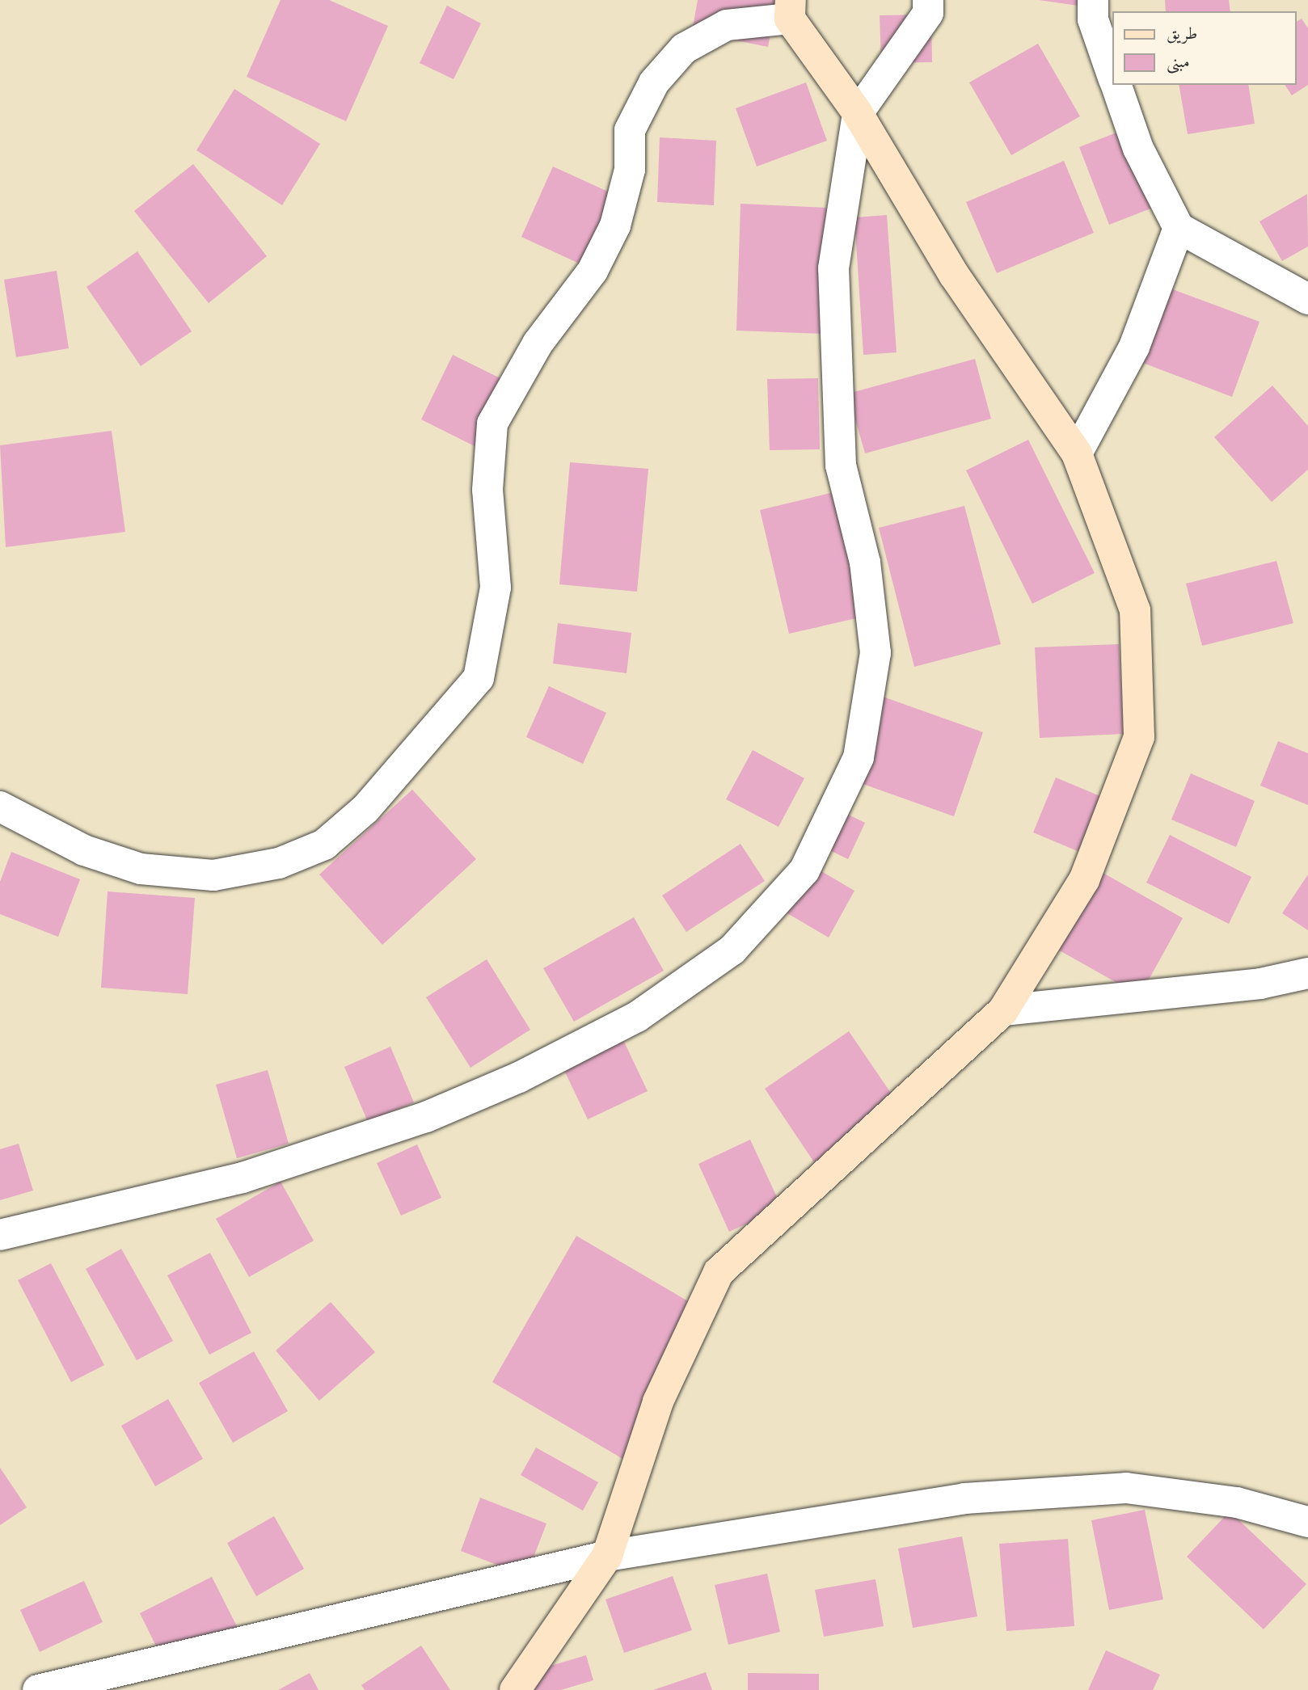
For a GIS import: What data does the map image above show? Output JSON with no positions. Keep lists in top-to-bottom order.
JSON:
{
  "legend": ["طريق", "مبنى"]
}
